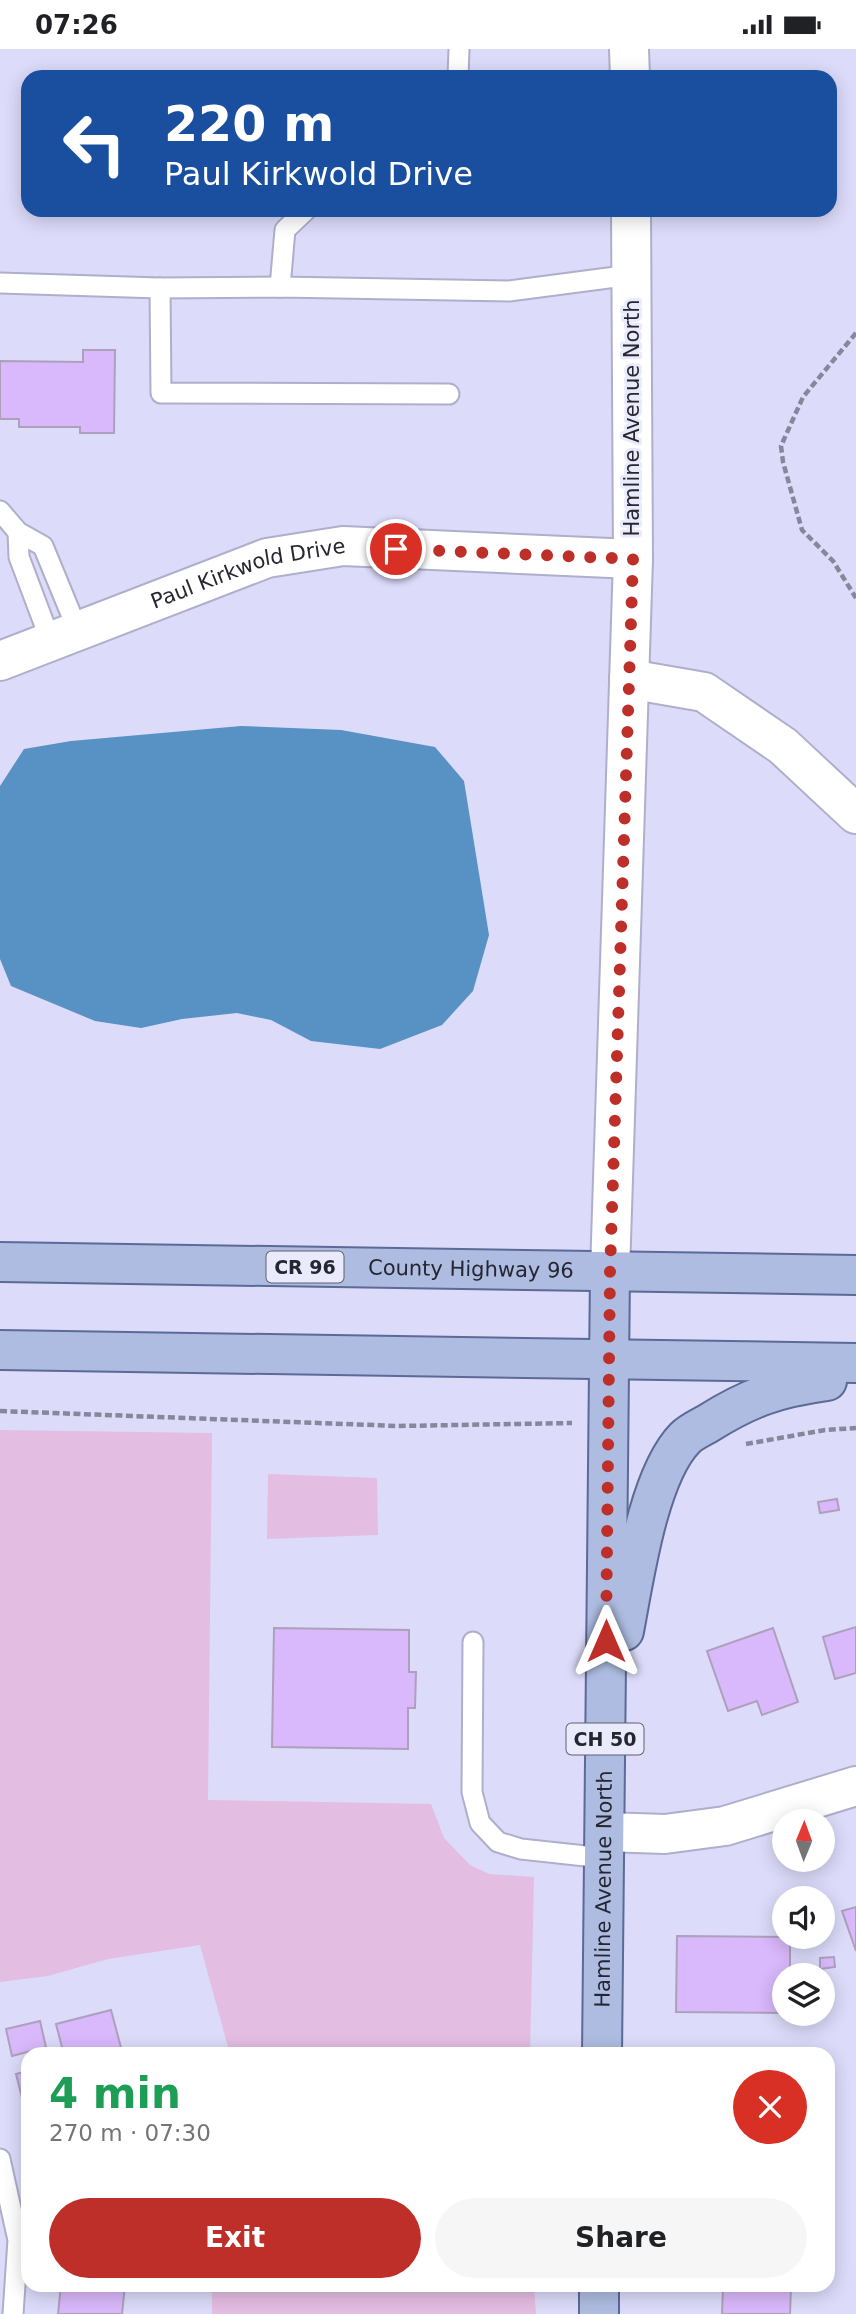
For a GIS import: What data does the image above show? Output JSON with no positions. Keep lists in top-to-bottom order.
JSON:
{
  "streets": {
    "main road": [
      "Hamline Avenue North",
      "CR 96",
      "County Highway 96",
      "CH 50"
    ],
    "street": ["Paul Kirkwold Drive"]
  },
  "crossings": [
    ["Hamline Avenue North", "Paul Kirkwold Drive"],
    ["Hamline Avenue North", "County Highway 96"]
  ],
  "north": "top",
  "page": {
    "status": "07:26",
    "turn": ["220 m", "Paul Kirkwold Drive"],
    "heading": ["4 min", "270 m · 07:30"],
    "buttons": ["Exit", "Share"]
  }
}
